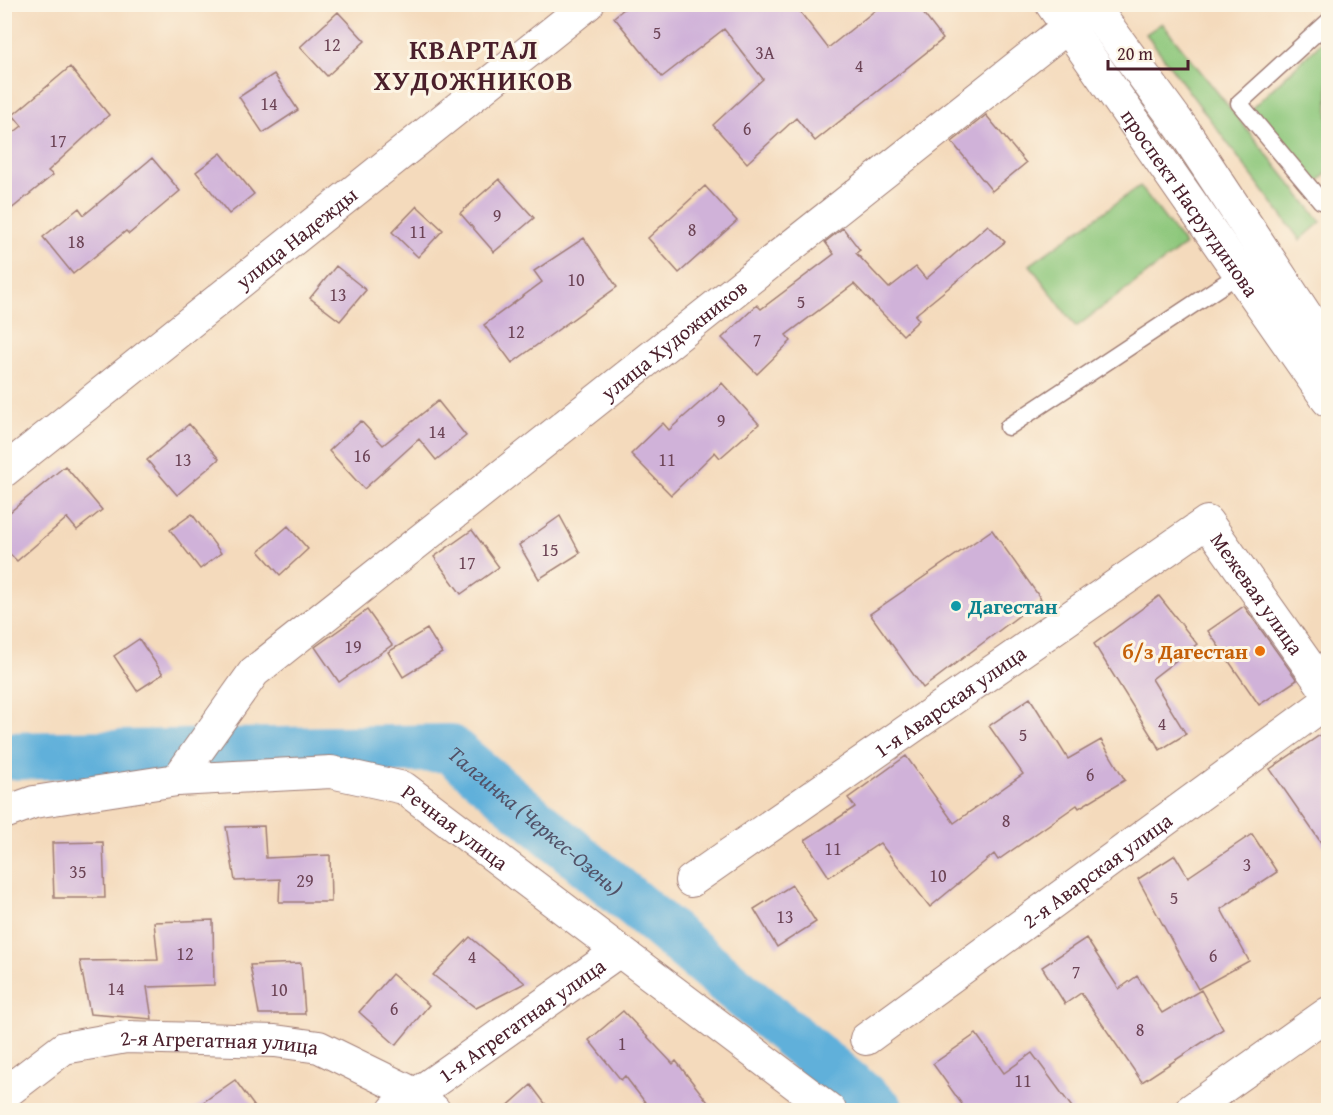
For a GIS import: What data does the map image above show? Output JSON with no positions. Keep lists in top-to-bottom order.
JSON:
{
  "streets": {
    "main road": ["проспект Насрутдинова"],
    "street": [
      "улица Надежды",
      "улица Художников",
      "Межевая улица",
      "1-я Аварская улица",
      "Речная улица",
      "2-я Аварская улица",
      "1-я Агрегатная улица",
      "2-я Агрегатная улица"
    ]
  },
  "crossings": [
    ["проспект Насрутдинова", "улица Художников"],
    ["улица Художников", "Речная улица"],
    ["Межевая улица", "1-я Аварская улица"],
    ["Речная улица", "1-я Агрегатная улица"],
    ["1-я Агрегатная улица", "2-я Агрегатная улица"]
  ],
  "districts": ["КВАРТАЛ ХУДОЖНИКОВ"],
  "water": ["Талгинка (Черкес-Озень)"],
  "places": ["Дагестан", "б/з Дагестан"],
  "house_numbers": [
    "5",
    "12",
    "3А",
    "4",
    "14",
    "6",
    "17",
    "9",
    "8",
    "11",
    "18",
    "10",
    "13",
    "5",
    "12",
    "7",
    "9",
    "14",
    "16",
    "13",
    "11",
    "15",
    "17",
    "19",
    "4",
    "5",
    "6",
    "8",
    "11",
    "3",
    "35",
    "10",
    "29",
    "5",
    "13",
    "12",
    "6",
    "4",
    "7",
    "14",
    "10",
    "6",
    "8",
    "1",
    "11"
  ],
  "scale_bar": "20 m"
}
